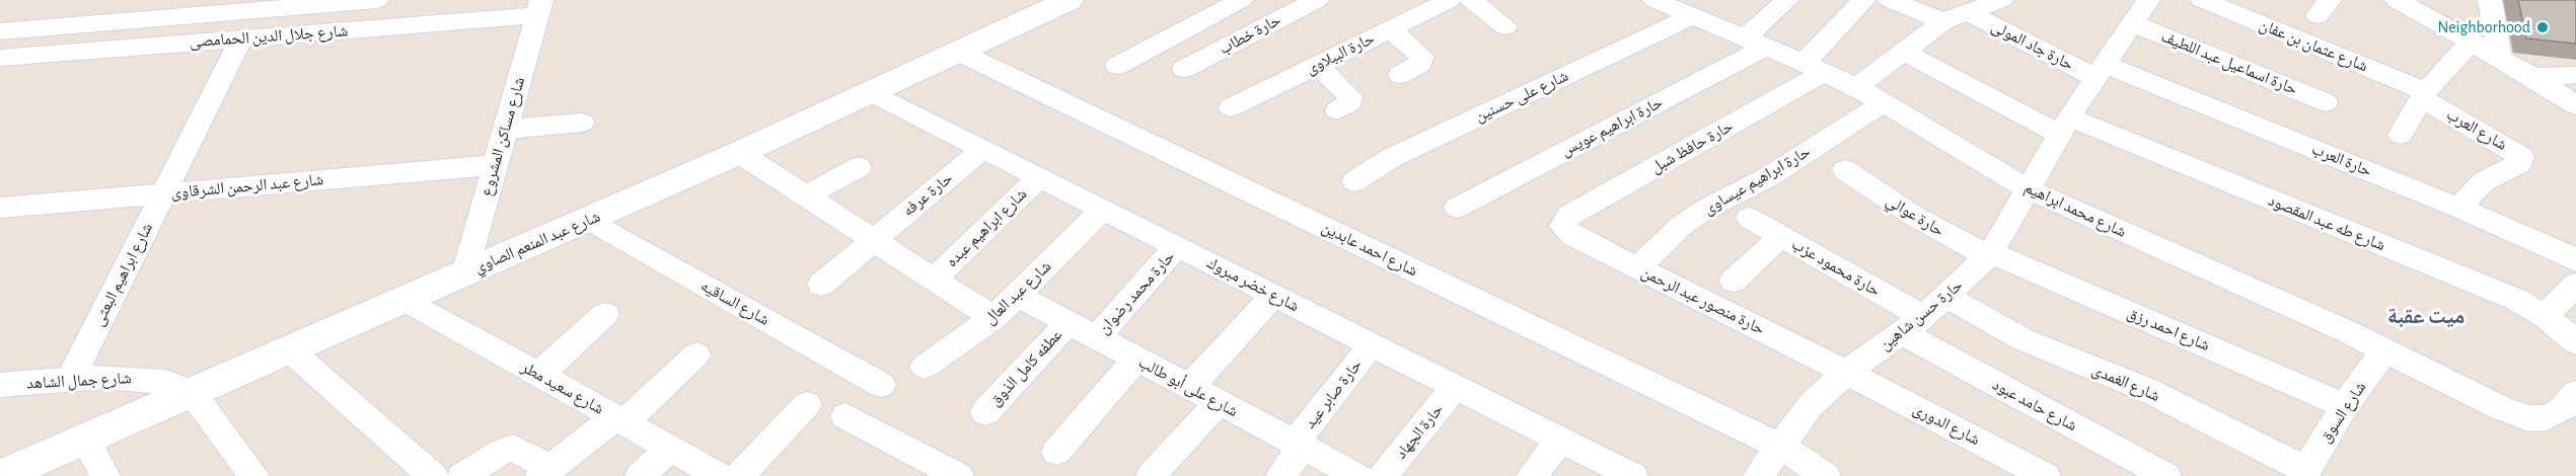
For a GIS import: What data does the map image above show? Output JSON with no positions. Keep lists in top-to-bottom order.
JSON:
{
  "streets": {
    "street": [
      "حارة خطاب",
      "شارع جلال الدين الحمامصى",
      "حارة جاد المولى",
      "شارع عثمان بن عفان",
      "حارة الببلاوى",
      "حارة اسماعيل عبد اللطيف",
      "شارع على حسنين",
      "حارة ابراهيم عويس",
      "شارع العرب",
      "شارع مساكن المشروع",
      "حارة حافظ شبل",
      "حارة العرب",
      "حارة ابراهيم عيساوى",
      "شارع عبد الرحمن الشرقاوى",
      "حارة عرفه",
      "شارع محمد ابراهيم",
      "حارة عوالي",
      "شارع طه عبد المقصود",
      "شارع ابراهيم عبده",
      "شارع عبد المنعم الصاوي",
      "شارع احمد عابدين",
      "حارة محمود عزب",
      "شارع ابراهيم البعثى",
      "شارع خضر مبروك",
      "شارع عبد العال",
      "حارة محمد رضوان",
      "حارة منصور عبد الرحمن",
      "شارع الساقيه",
      "حارة حسن شاهين",
      "شارع احمد رزق",
      "عطفه كامل الذوق",
      "شارع جمال الشاهد",
      "شارع الغمدى",
      "شارع على أبو طالب",
      "شارع سعيد مطر",
      "حارة صابر عيد",
      "شارع حامد عبود",
      "شارع السوق",
      "شارع الدورى",
      "حارة الجهاد"
    ]
  },
  "crossings": [
    ["شارع جلال الدين الحمامصى", "شارع مساكن المشروع"],
    ["شارع جلال الدين الحمامصى", "شارع ابراهيم البعثى"],
    ["حارة جاد المولى", "حارة العرب"],
    ["حارة جاد المولى", "حارة حسن شاهين"],
    ["شارع عثمان بن عفان", "شارع العرب"],
    ["حارة اسماعيل عبد اللطيف", "حارة حسن شاهين"],
    ["شارع على حسنين", "شارع محمد ابراهيم"],
    ["حارة ابراهيم عويس", "شارع محمد ابراهيم"],
    ["شارع العرب", "حارة العرب"],
    ["شارع مساكن المشروع", "شارع عبد الرحمن الشرقاوى"],
    ["شارع مساكن المشروع", "شارع عبد المنعم الصاوي"],
    ["حارة حافظ شبل", "شارع محمد ابراهيم"],
    ["حارة حافظ شبل", "حارة منصور عبد الرحمن"],
    ["حارة العرب", "حارة حسن شاهين"],
    ["حارة ابراهيم عيساوى", "شارع محمد ابراهيم"],
    ["حارة ابراهيم عيساوى", "حارة منصور عبد الرحمن"],
    ["شارع عبد الرحمن الشرقاوى", "شارع ابراهيم البعثى"],
    ["حارة عرفه", "شارع خضر مبروك"],
    ["شارع محمد ابراهيم", "حارة حسن شاهين"],
    ["شارع محمد ابراهيم", "شارع السوق"],
    ["حارة عوالي", "حارة حسن شاهين"],
    ["حارة عوالي", "شارع احمد رزق"],
    ["شارع طه عبد المقصود", "حارة حسن شاهين"],
    ["شارع ابراهيم عبده", "شارع خضر مبروك"],
    ["شارع عبد المنعم الصاوي", "شارع احمد عابدين"],
    ["شارع عبد المنعم الصاوي", "شارع خضر مبروك"],
    ["شارع عبد المنعم الصاوي", "شارع الساقيه"],
    ["شارع عبد المنعم الصاوي", "شارع جمال الشاهد"],
    ["شارع عبد المنعم الصاوي", "شارع سعيد مطر"],
    ["شارع احمد عابدين", "حارة حسن شاهين"],
    ["حارة محمود عزب", "حارة حسن شاهين"],
    ["حارة محمود عزب", "شارع حامد عبود"],
    ["شارع ابراهيم البعثى", "شارع جمال الشاهد"],
    ["شارع خضر مبروك", "شارع عبد العال"],
    ["شارع خضر مبروك", "حارة محمد رضوان"],
    ["شارع خضر مبروك", "حارة صابر عيد"],
    ["شارع خضر مبروك", "حارة الجهاد"],
    ["شارع عبد العال", "شارع على أبو طالب"],
    ["حارة محمد رضوان", "شارع على أبو طالب"],
    ["حارة منصور عبد الرحمن", "حارة حسن شاهين"],
    ["حارة منصور عبد الرحمن", "شارع الدورى"],
    ["حارة حسن شاهين", "شارع احمد رزق"],
    ["حارة حسن شاهين", "شارع الغمدى"],
    ["حارة حسن شاهين", "شارع حامد عبود"],
    ["حارة حسن شاهين", "شارع الدورى"],
    ["شارع احمد رزق", "شارع السوق"],
    ["عطفه كامل الذوق", "شارع على أبو طالب"],
    ["شارع الغمدى", "شارع السوق"],
    ["شارع على أبو طالب", "حارة صابر عيد"]
  ],
  "districts": ["ميت عقبة"],
  "places": ["Neighborhood"]
}
